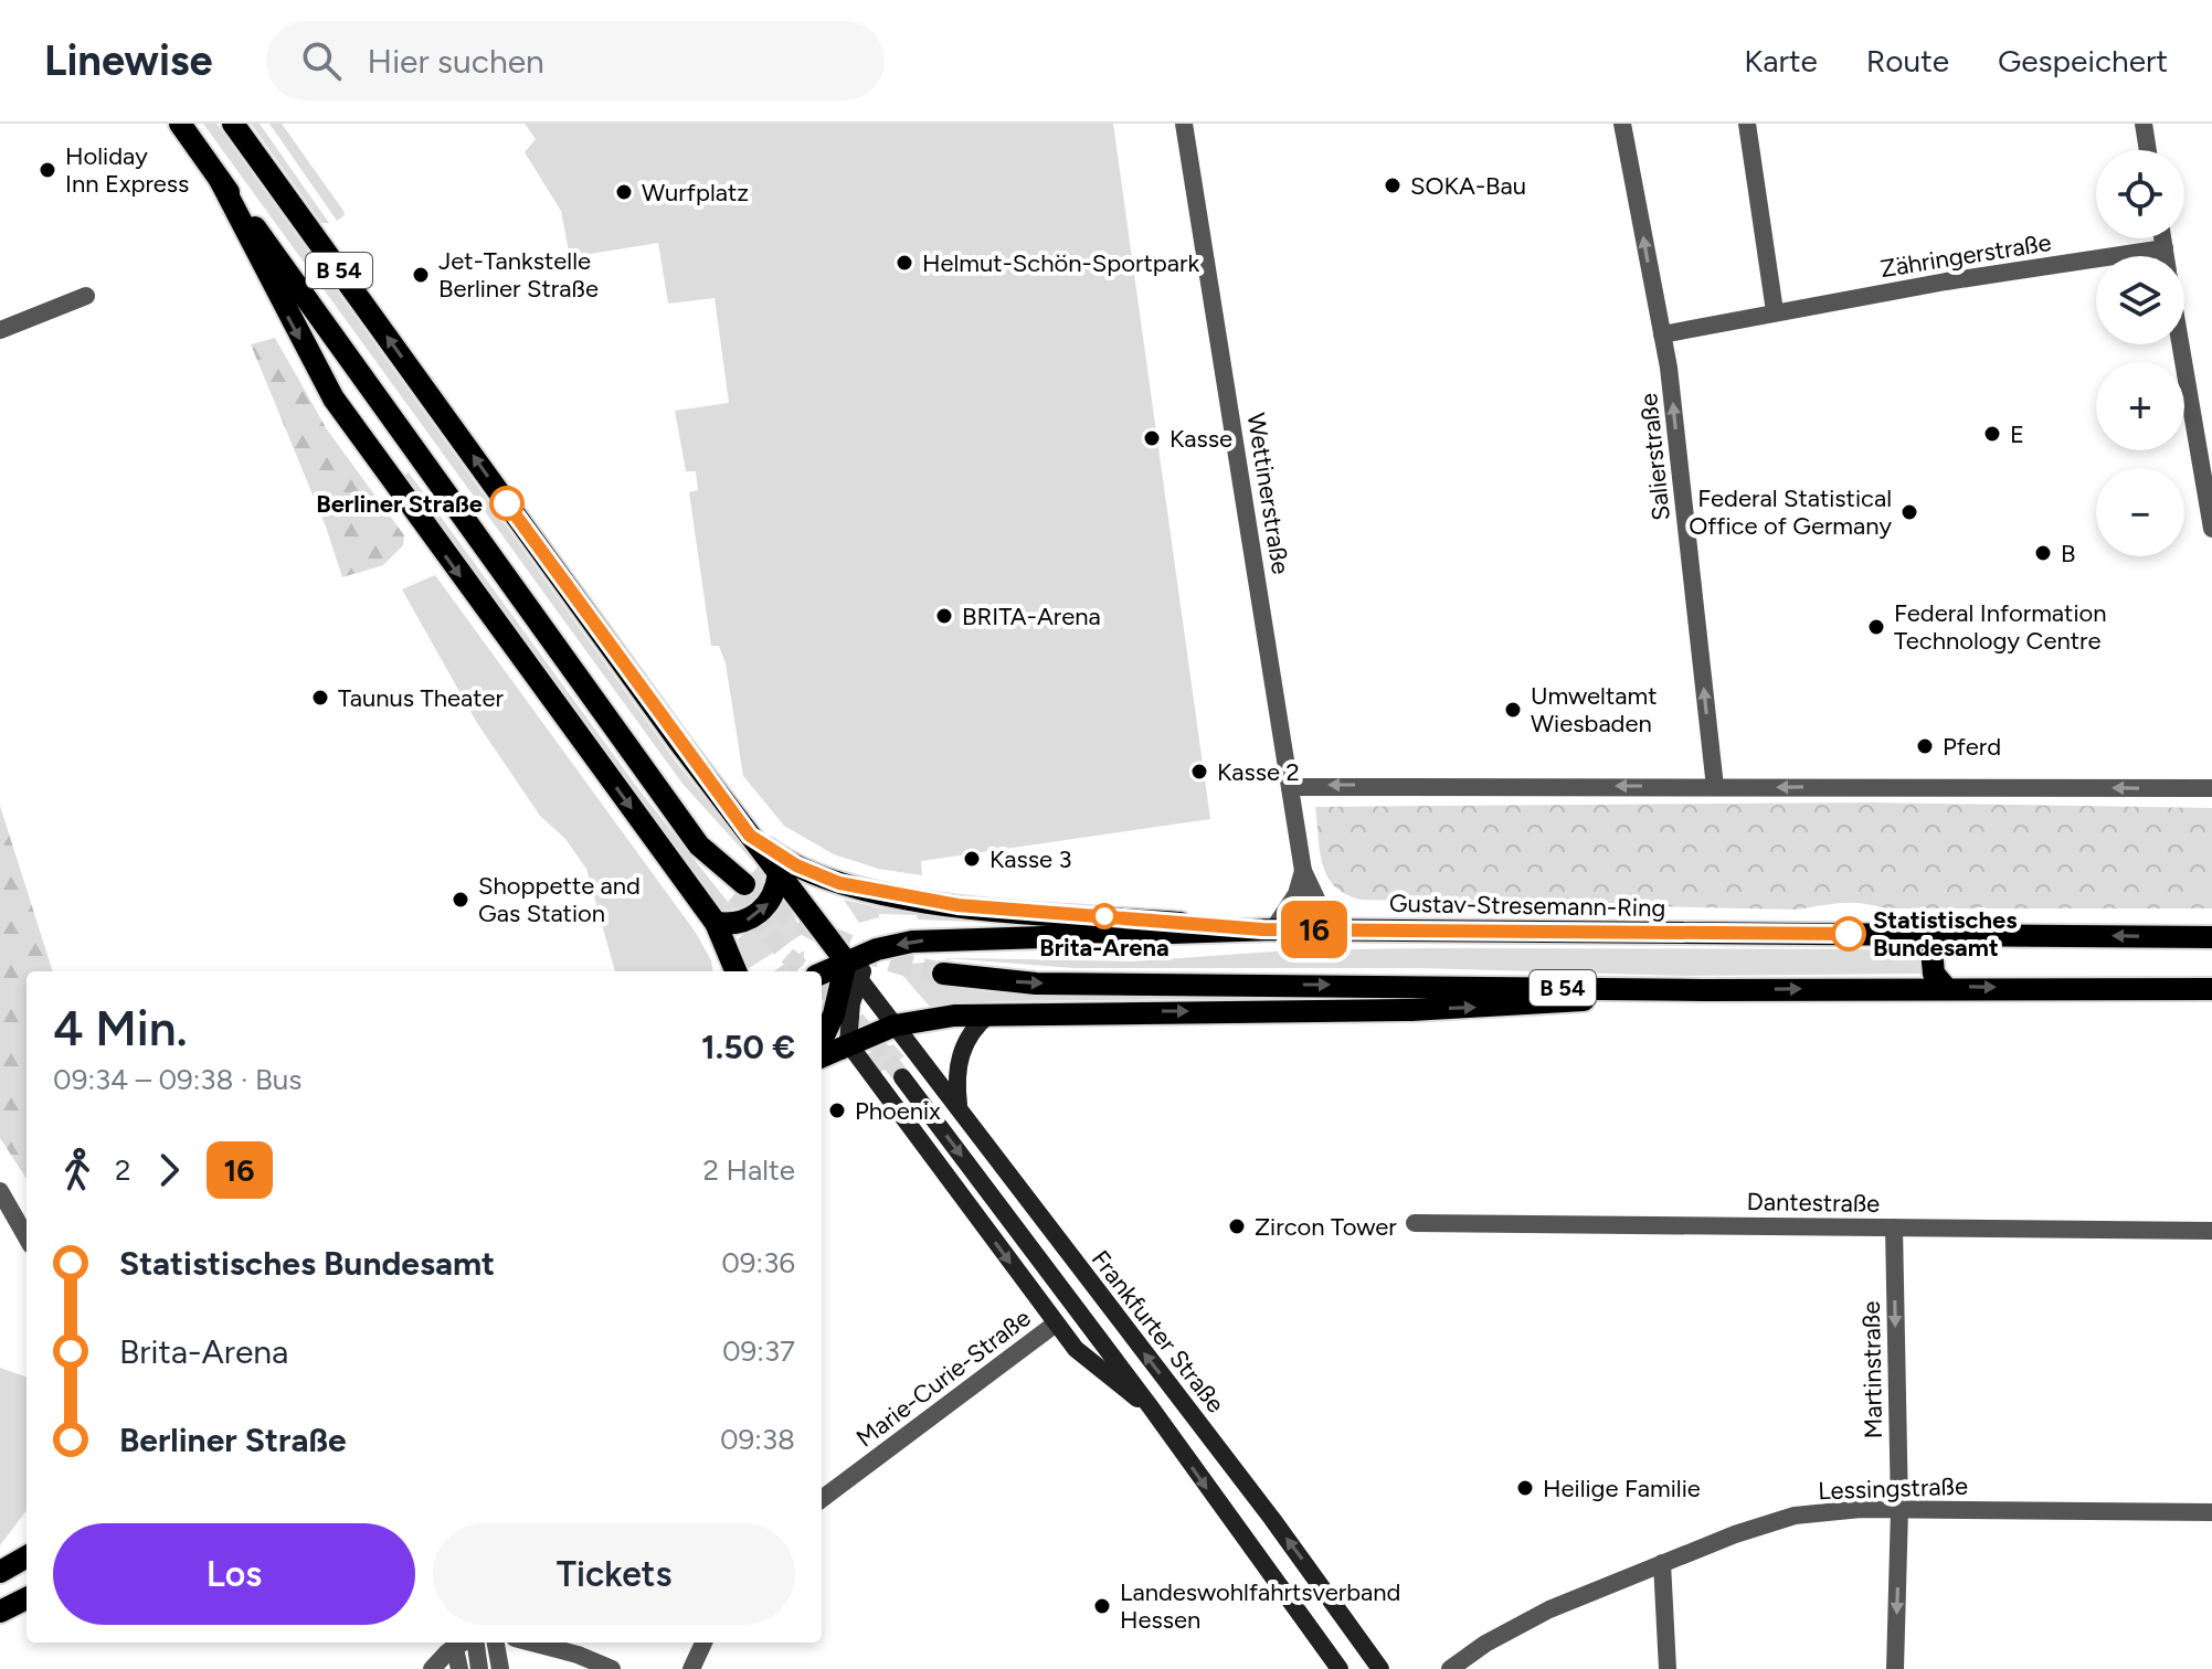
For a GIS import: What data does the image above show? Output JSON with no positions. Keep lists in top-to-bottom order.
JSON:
{
  "streets": {
    "main road": ["B 54", "Gustav-Stresemann-Ring", "Frankfurter Straße"],
    "street": [
      "Zähringerstraße",
      "Salierstraße",
      "Wettinerstraße",
      "Dantestraße",
      "Martinstraße",
      "Marie-Curie-Straße",
      "Lessingstraße"
    ]
  },
  "crossings": [
    ["Zähringerstraße", "Salierstraße"],
    ["B 54", "Gustav-Stresemann-Ring"],
    ["Wettinerstraße", "Gustav-Stresemann-Ring"],
    ["Gustav-Stresemann-Ring", "Frankfurter Straße"],
    ["Dantestraße", "Martinstraße"],
    ["Martinstraße", "Lessingstraße"]
  ],
  "one_way": ["Salierstraße", "Martinstraße"],
  "places": [
    "Holiday Inn Express",
    "SOKA-Bau",
    "Wurfplatz",
    "Helmut-Schön-Sportpark",
    "Jet-Tankstelle Berliner Straße",
    "E",
    "Kasse",
    "Berliner Straße",
    "Federal Statistical Office of Germany",
    "B",
    "BRITA-Arena",
    "Federal Information Technology Centre",
    "Taunus Theater",
    "Umweltamt Wiesbaden",
    "Pferd",
    "Kasse 2",
    "Kasse 3",
    "Shoppette and Gas Station",
    "Brita-Arena",
    "Statistisches Bundesamt",
    "Phoenix",
    "Zircon Tower",
    "Heilige Familie",
    "Landeswohlfahrtsverband Hessen"
  ],
  "lines": ["bus line 16"],
  "page": {
    "header": "Linewise",
    "search": "Hier suchen",
    "nav": ["Karte", "Route", "Gespeichert"],
    "on_map": "16",
    "map_buttons": ["+", "−"],
    "heading": ["4 Min.", "09:34 – 09:38 · Bus", "1.50 €"],
    "legs": ["2", "16", "2 Halte"],
    "list": [
      {
        "name": "Statistisches Bundesamt",
        "value": "09:36"
      },
      {
        "name": "Brita-Arena",
        "value": "09:37"
      },
      {
        "name": "Berliner Straße",
        "value": "09:38"
      }
    ],
    "buttons": ["Los", "Tickets"]
  }
}
